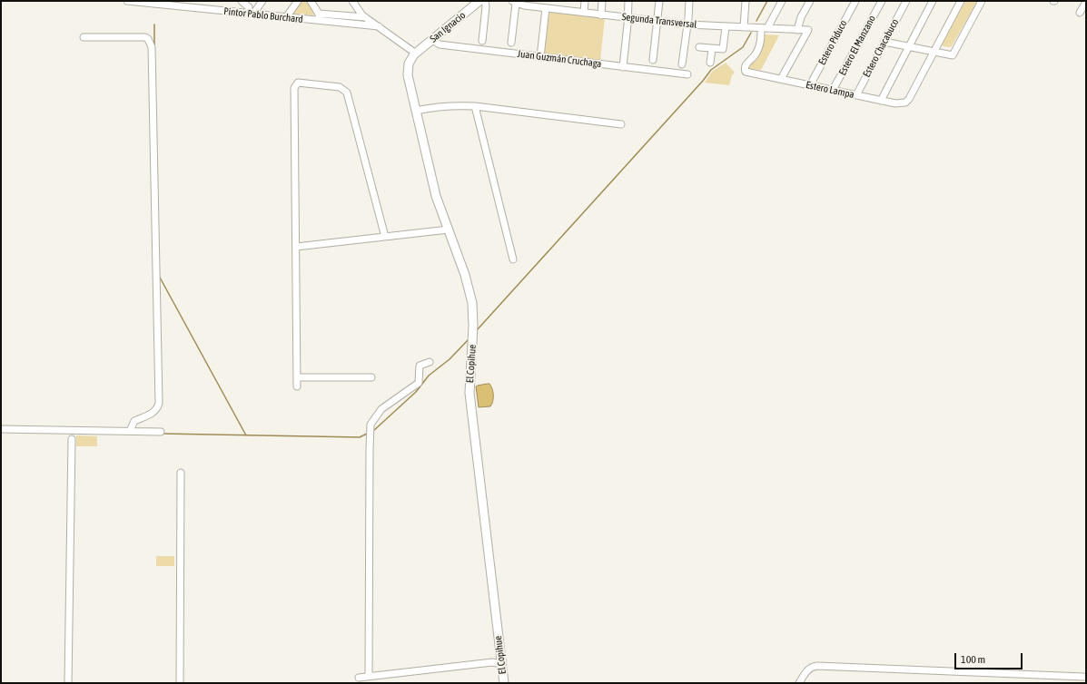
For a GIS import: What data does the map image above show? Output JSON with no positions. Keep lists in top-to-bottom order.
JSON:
{
  "streets": {
    "main road": ["San Ignacio", "El Copihue"],
    "street": [
      "Pintor Pablo Burchard",
      "Segunda Transversal",
      "Estero Piduco",
      "Estero El Manzano",
      "Estero Chacabuco",
      "Juan Guzmán Cruchaga",
      "Estero Lampa"
    ]
  },
  "crossings": [
    ["Segunda Transversal", "Estero Lampa"],
    ["San Ignacio", "Juan Guzmán Cruchaga"],
    ["San Ignacio", "El Copihue"],
    ["Estero Piduco", "Estero Lampa"],
    ["Estero El Manzano", "Estero Lampa"],
    ["Estero Chacabuco", "Estero Lampa"]
  ],
  "scale_bar": "100 m"
}
